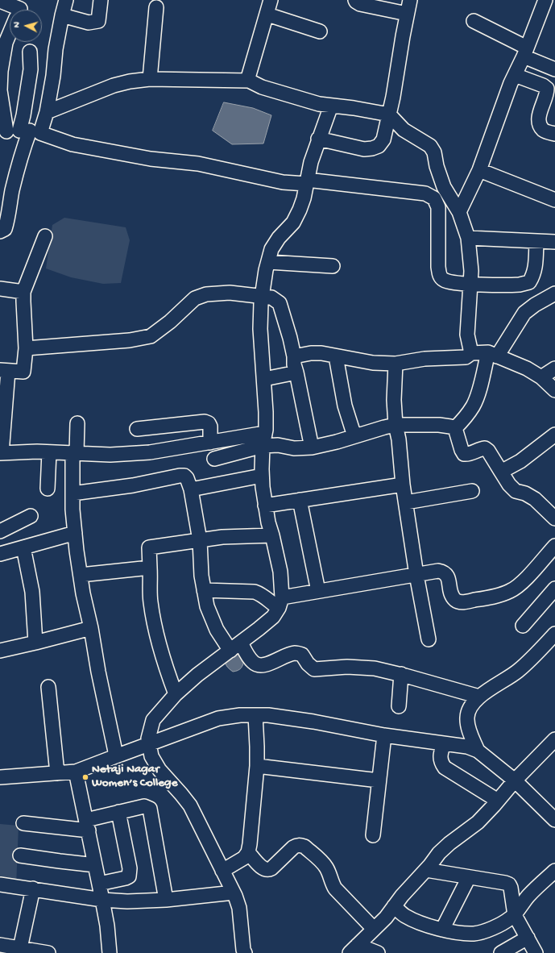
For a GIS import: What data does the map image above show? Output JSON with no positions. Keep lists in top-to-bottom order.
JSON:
{
  "places": ["Netaji Nagar Women’s College"],
  "north": "left"
}
